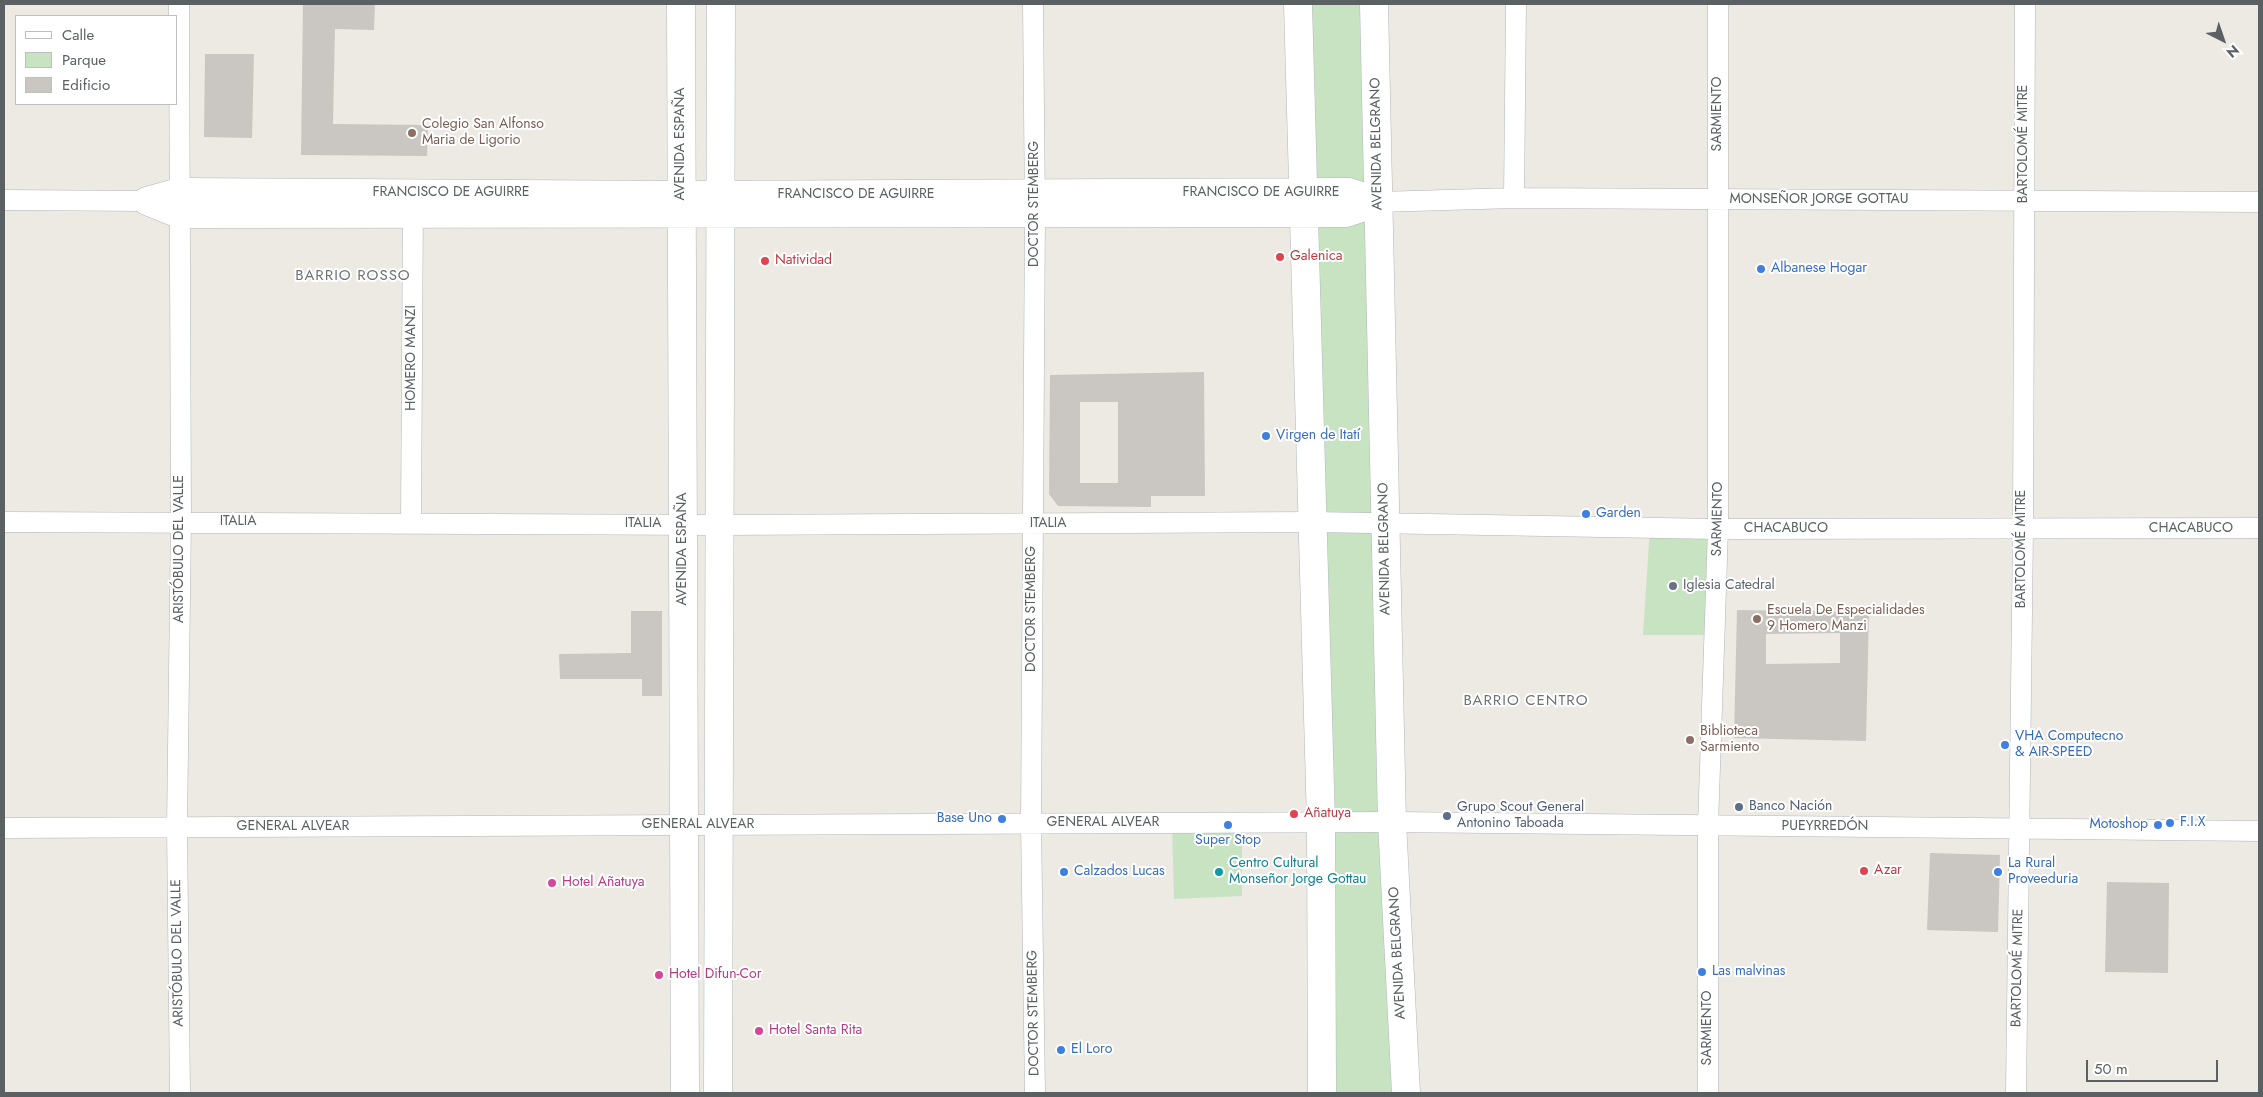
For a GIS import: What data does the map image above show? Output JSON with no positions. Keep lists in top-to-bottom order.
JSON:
{
  "streets": {
    "street": [
      "SARMIENTO",
      "AVENIDA ESPAÑA",
      "AVENIDA BELGRANO",
      "BARTOLOMÉ MITRE",
      "FRANCISCO DE AGUIRRE",
      "MONSEÑOR JORGE GOTTAU",
      "DOCTOR STEMBERG",
      "HOMERO MANZI",
      "ITALIA",
      "CHACABUCO",
      "ARISTÓBULO DEL VALLE",
      "GENERAL ALVEAR",
      "PUEYRREDÓN"
    ]
  },
  "crossings": [
    ["SARMIENTO", "MONSEÑOR JORGE GOTTAU"],
    ["SARMIENTO", "CHACABUCO"],
    ["SARMIENTO", "PUEYRREDÓN"],
    ["AVENIDA ESPAÑA", "FRANCISCO DE AGUIRRE"],
    ["AVENIDA ESPAÑA", "ITALIA"],
    ["AVENIDA ESPAÑA", "GENERAL ALVEAR"],
    ["AVENIDA BELGRANO", "FRANCISCO DE AGUIRRE"],
    ["AVENIDA BELGRANO", "MONSEÑOR JORGE GOTTAU"],
    ["AVENIDA BELGRANO", "CHACABUCO"],
    ["AVENIDA BELGRANO", "GENERAL ALVEAR"],
    ["AVENIDA BELGRANO", "PUEYRREDÓN"],
    ["BARTOLOMÉ MITRE", "MONSEÑOR JORGE GOTTAU"],
    ["BARTOLOMÉ MITRE", "CHACABUCO"],
    ["BARTOLOMÉ MITRE", "PUEYRREDÓN"],
    ["FRANCISCO DE AGUIRRE", "MONSEÑOR JORGE GOTTAU"],
    ["FRANCISCO DE AGUIRRE", "DOCTOR STEMBERG"],
    ["FRANCISCO DE AGUIRRE", "HOMERO MANZI"],
    ["FRANCISCO DE AGUIRRE", "ARISTÓBULO DEL VALLE"],
    ["DOCTOR STEMBERG", "ITALIA"],
    ["DOCTOR STEMBERG", "GENERAL ALVEAR"],
    ["HOMERO MANZI", "ITALIA"],
    ["ITALIA", "CHACABUCO"],
    ["ITALIA", "ARISTÓBULO DEL VALLE"],
    ["ARISTÓBULO DEL VALLE", "GENERAL ALVEAR"],
    ["GENERAL ALVEAR", "PUEYRREDÓN"]
  ],
  "districts": ["BARRIO ROSSO", "BARRIO CENTRO"],
  "places": [
    "Colegio San Alfonso Maria de Ligorio",
    "Galenica",
    "Natividad",
    "Albanese Hogar",
    "Virgen de Itatí",
    "Garden",
    "Iglesia Catedral",
    "Escuela De Especialidades 9 Homero Manzi",
    "Biblioteca Sarmiento",
    "VHA Computecno & AIR-SPEED",
    "Banco Nación",
    "Añatuya",
    "Grupo Scout General Antonino Taboada",
    "Base Uno",
    "F.I.X",
    "Super Stop",
    "Motoshop",
    "Azar",
    "Calzados Lucas",
    "Centro Cultural Monseñor Jorge Gottau",
    "La Rural Proveeduria",
    "Hotel Añatuya",
    "Las malvinas",
    "Hotel Difun-Cor",
    "Hotel Santa Rita",
    "El Loro"
  ],
  "legend": ["Calle", "Parque", "Edificio"],
  "scale_bar": "50 m",
  "north": "bottom right"
}
